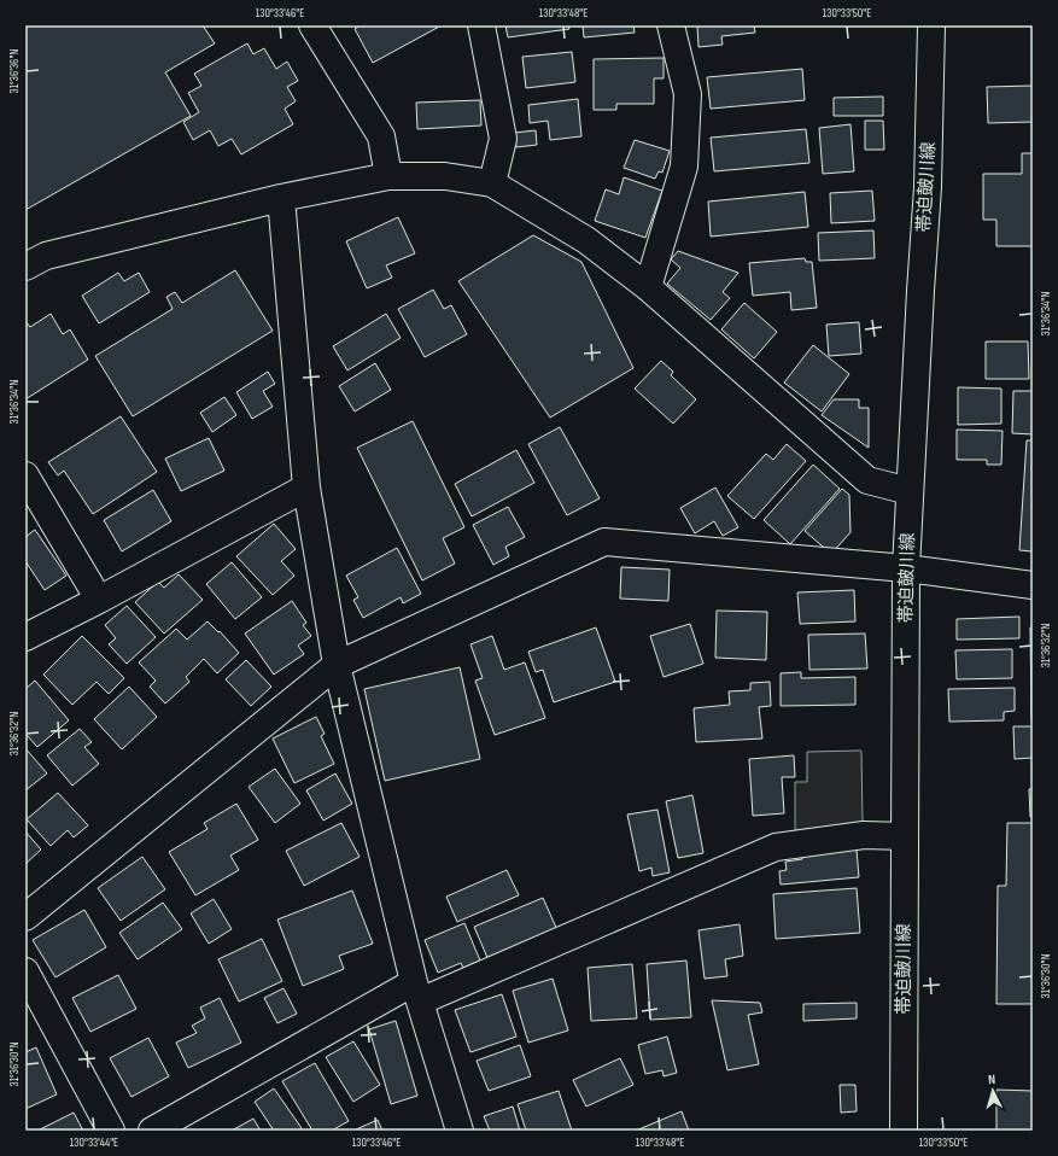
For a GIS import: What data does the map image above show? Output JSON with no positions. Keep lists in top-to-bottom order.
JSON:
{
  "streets": {
    "street": ["帯迫皷川線"]
  },
  "north": "top",
  "coordinates": [
    "130°33'46\"E",
    "130°33'48\"E",
    "130°33'50\"E",
    "31°36'36\"N",
    "31°36'34\"N",
    "31°36'32\"N",
    "31°36'30\"N",
    "130°33'44\"E"
  ]
}
